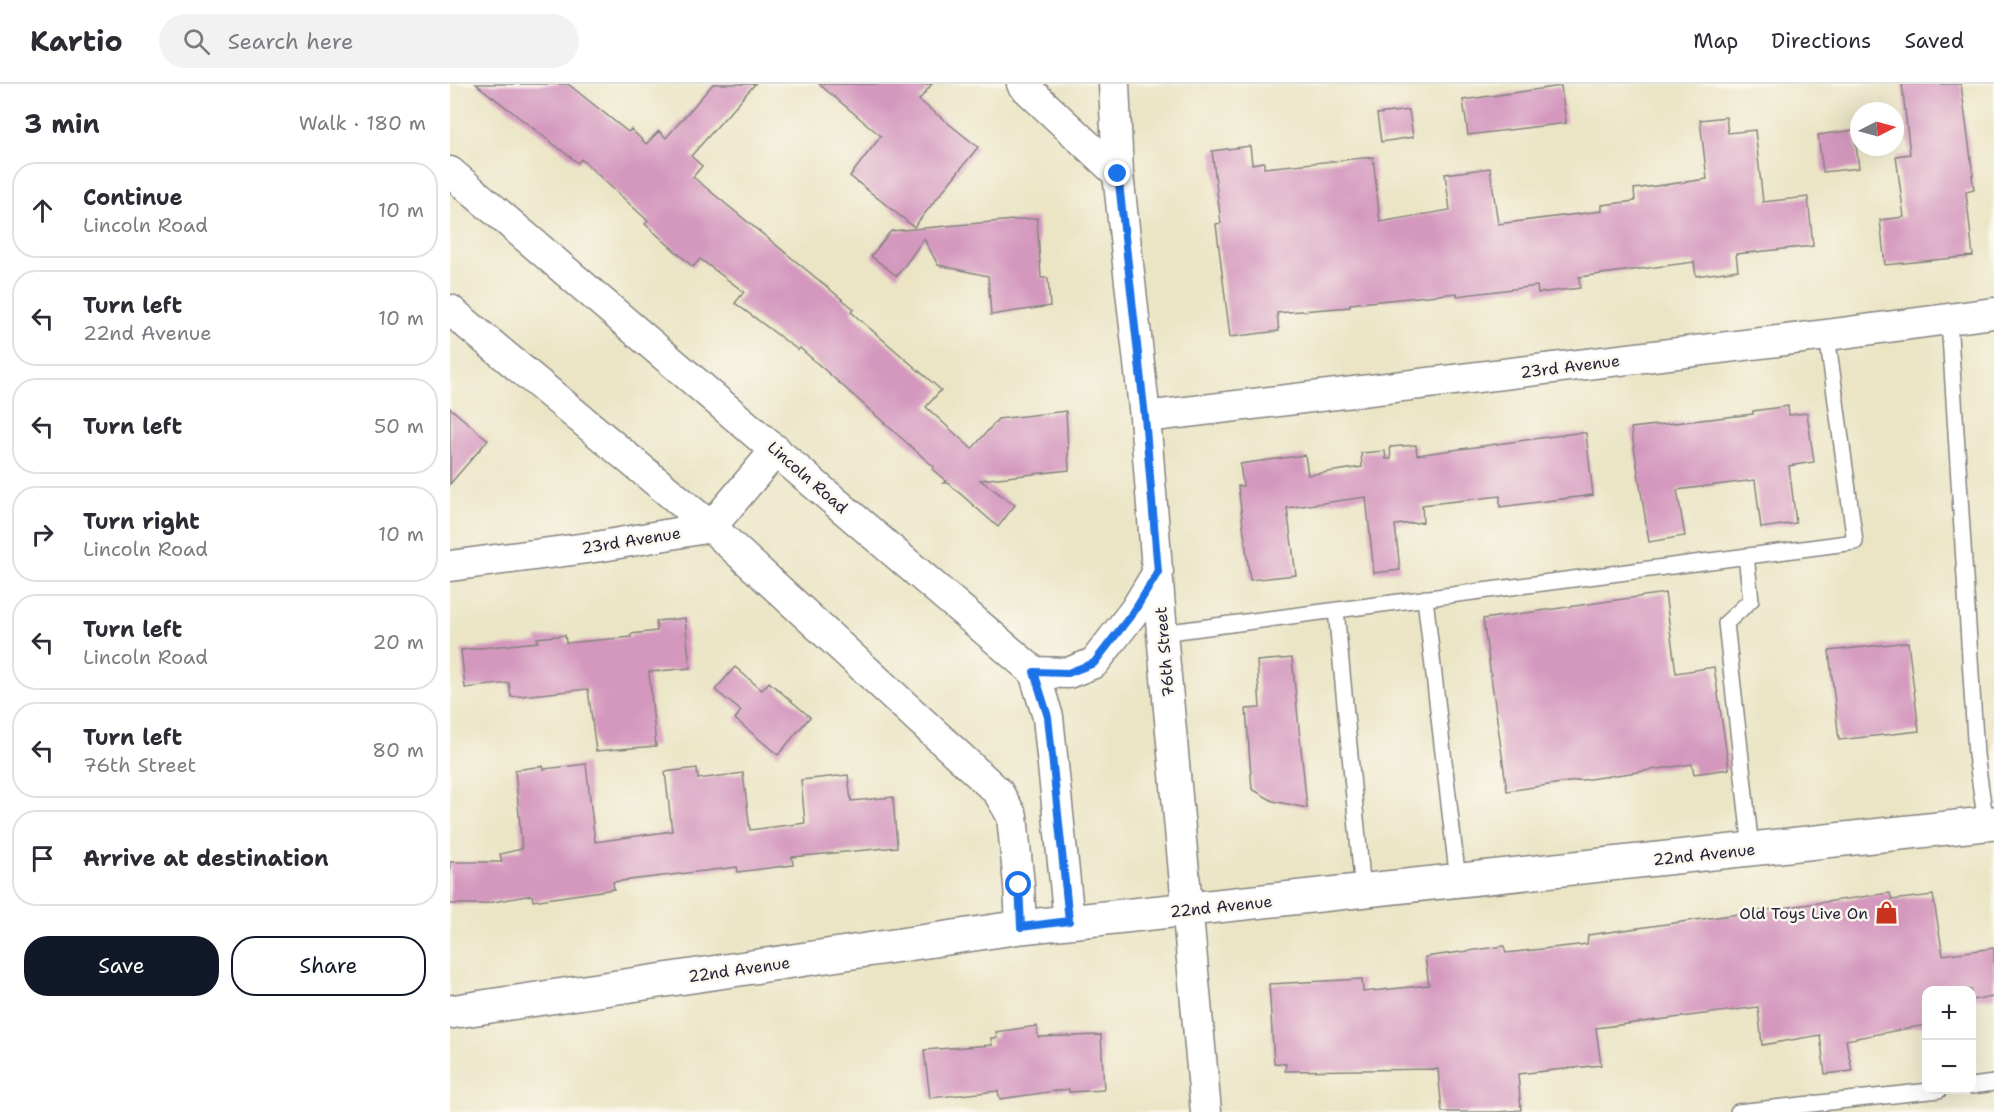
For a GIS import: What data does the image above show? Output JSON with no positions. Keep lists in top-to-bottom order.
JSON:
{
  "streets": {
    "street": [
      "23rd Avenue",
      "Lincoln Road",
      "76th Street",
      "22nd Avenue"
    ]
  },
  "crossings": [
    ["23rd Avenue", "76th Street"],
    ["76th Street", "22nd Avenue"]
  ],
  "places": {
    "shop": ["Old Toys Live On"]
  },
  "north": "right",
  "page": {
    "header": "Kartio",
    "search": "Search here",
    "nav": ["Map", "Directions", "Saved"],
    "heading": ["3 min", "Walk · 180 m"],
    "list": [
      ["Continue", "Lincoln Road", "10 m"],
      ["Turn left", "22nd Avenue", "10 m"],
      ["Turn left", "50 m"],
      ["Turn right", "Lincoln Road", "10 m"],
      ["Turn left", "Lincoln Road", "20 m"],
      ["Turn left", "76th Street", "80 m"],
      "Arrive at destination"
    ],
    "buttons": ["Save", "Share"],
    "map_buttons": ["+", "−"]
  }
}
